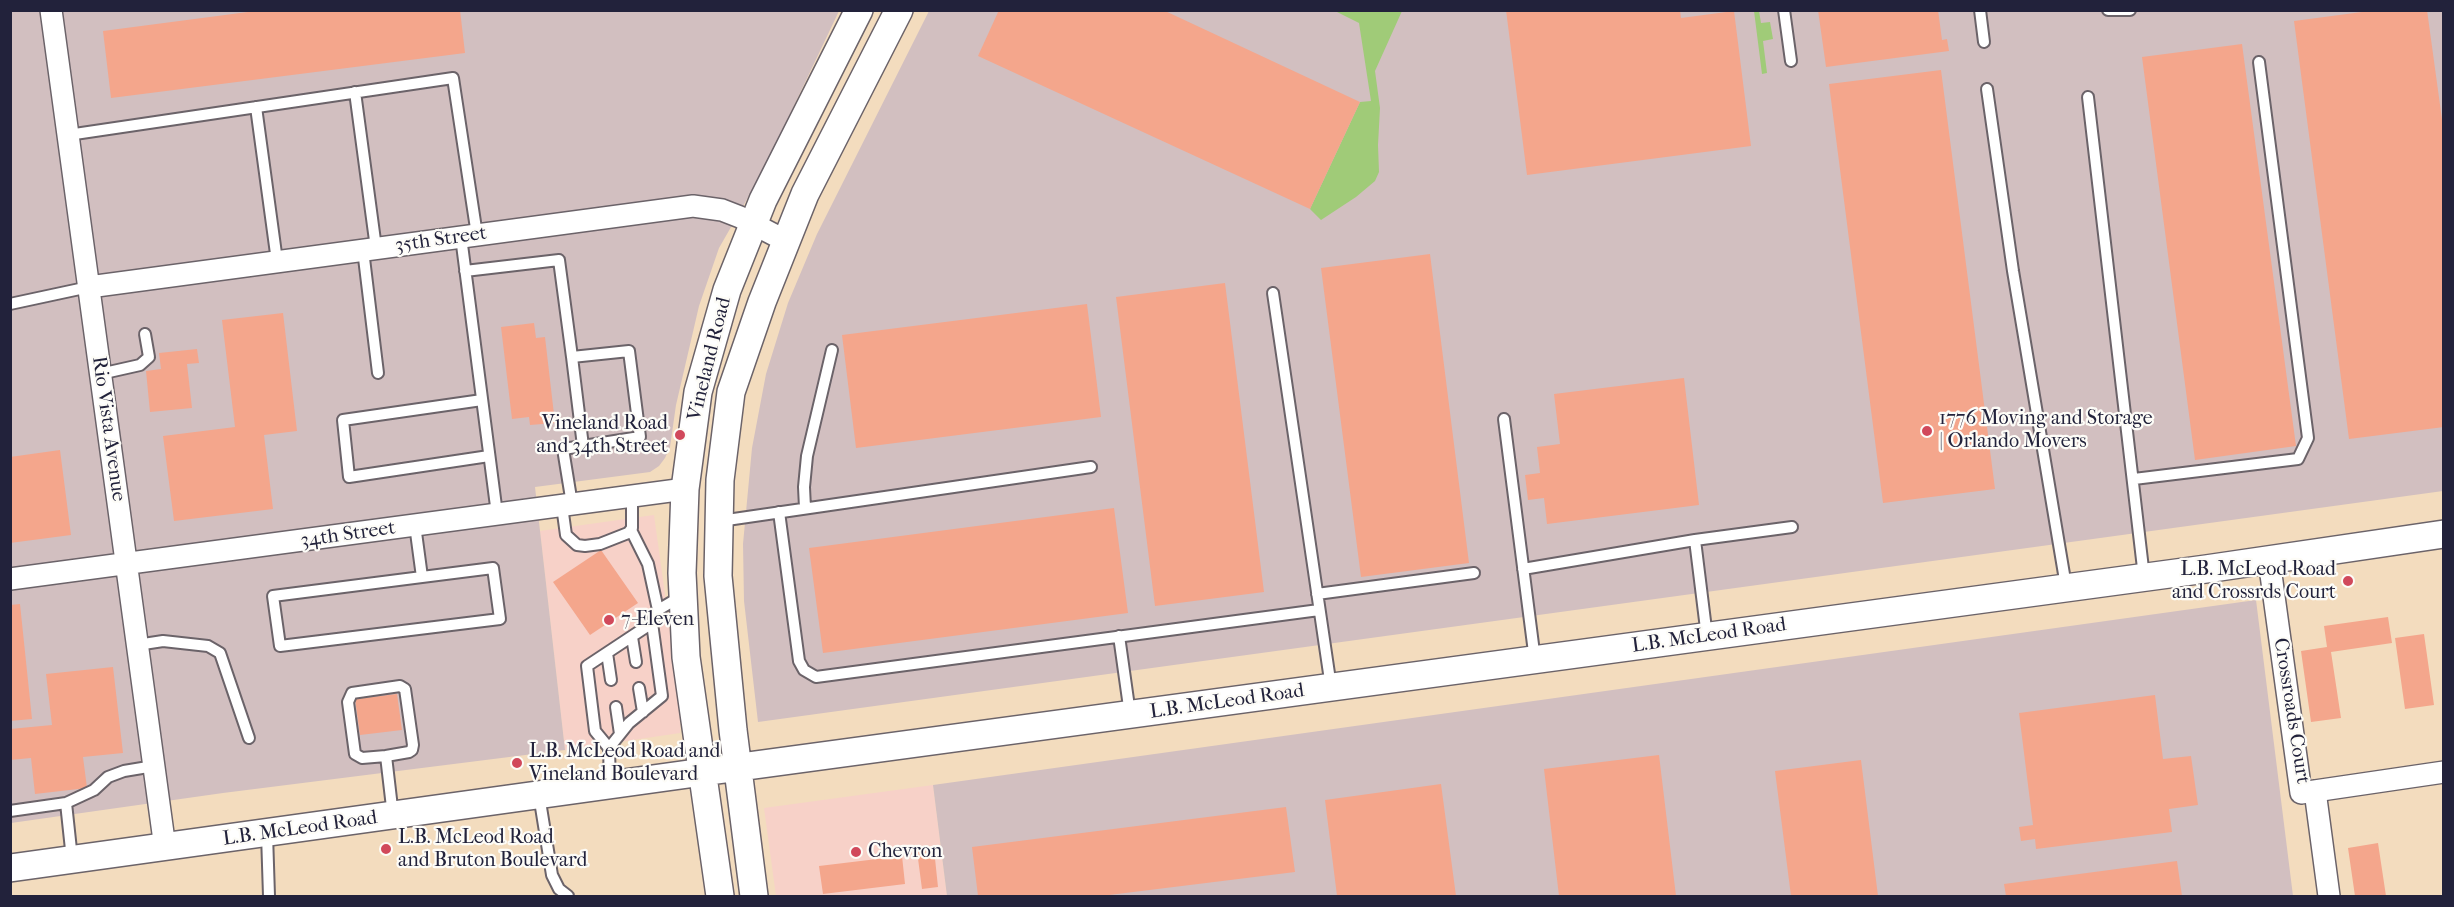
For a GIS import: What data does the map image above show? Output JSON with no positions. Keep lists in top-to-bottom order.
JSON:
{
  "streets": {
    "street": [
      "35th Street",
      "Vineland Road",
      "Rio Vista Avenue",
      "34th Street",
      "L.B. McLeod Road",
      "Crossroads Court"
    ]
  },
  "crossings": [
    ["35th Street", "Vineland Road"],
    ["35th Street", "Rio Vista Avenue"],
    ["Vineland Road", "34th Street"],
    ["Vineland Road", "L.B. McLeod Road"],
    ["Rio Vista Avenue", "34th Street"],
    ["Rio Vista Avenue", "L.B. McLeod Road"],
    ["L.B. McLeod Road", "Crossroads Court"]
  ],
  "places": [
    "1776 Moving and Storage | Orlando Movers",
    "Vineland Road and 34th Street",
    "L.B. McLeod Road and Crossrds Court",
    "7-Eleven",
    "L.B. McLeod Road and Vineland Boulevard",
    "L.B. McLeod Road and Bruton Boulevard",
    "Chevron"
  ]
}
